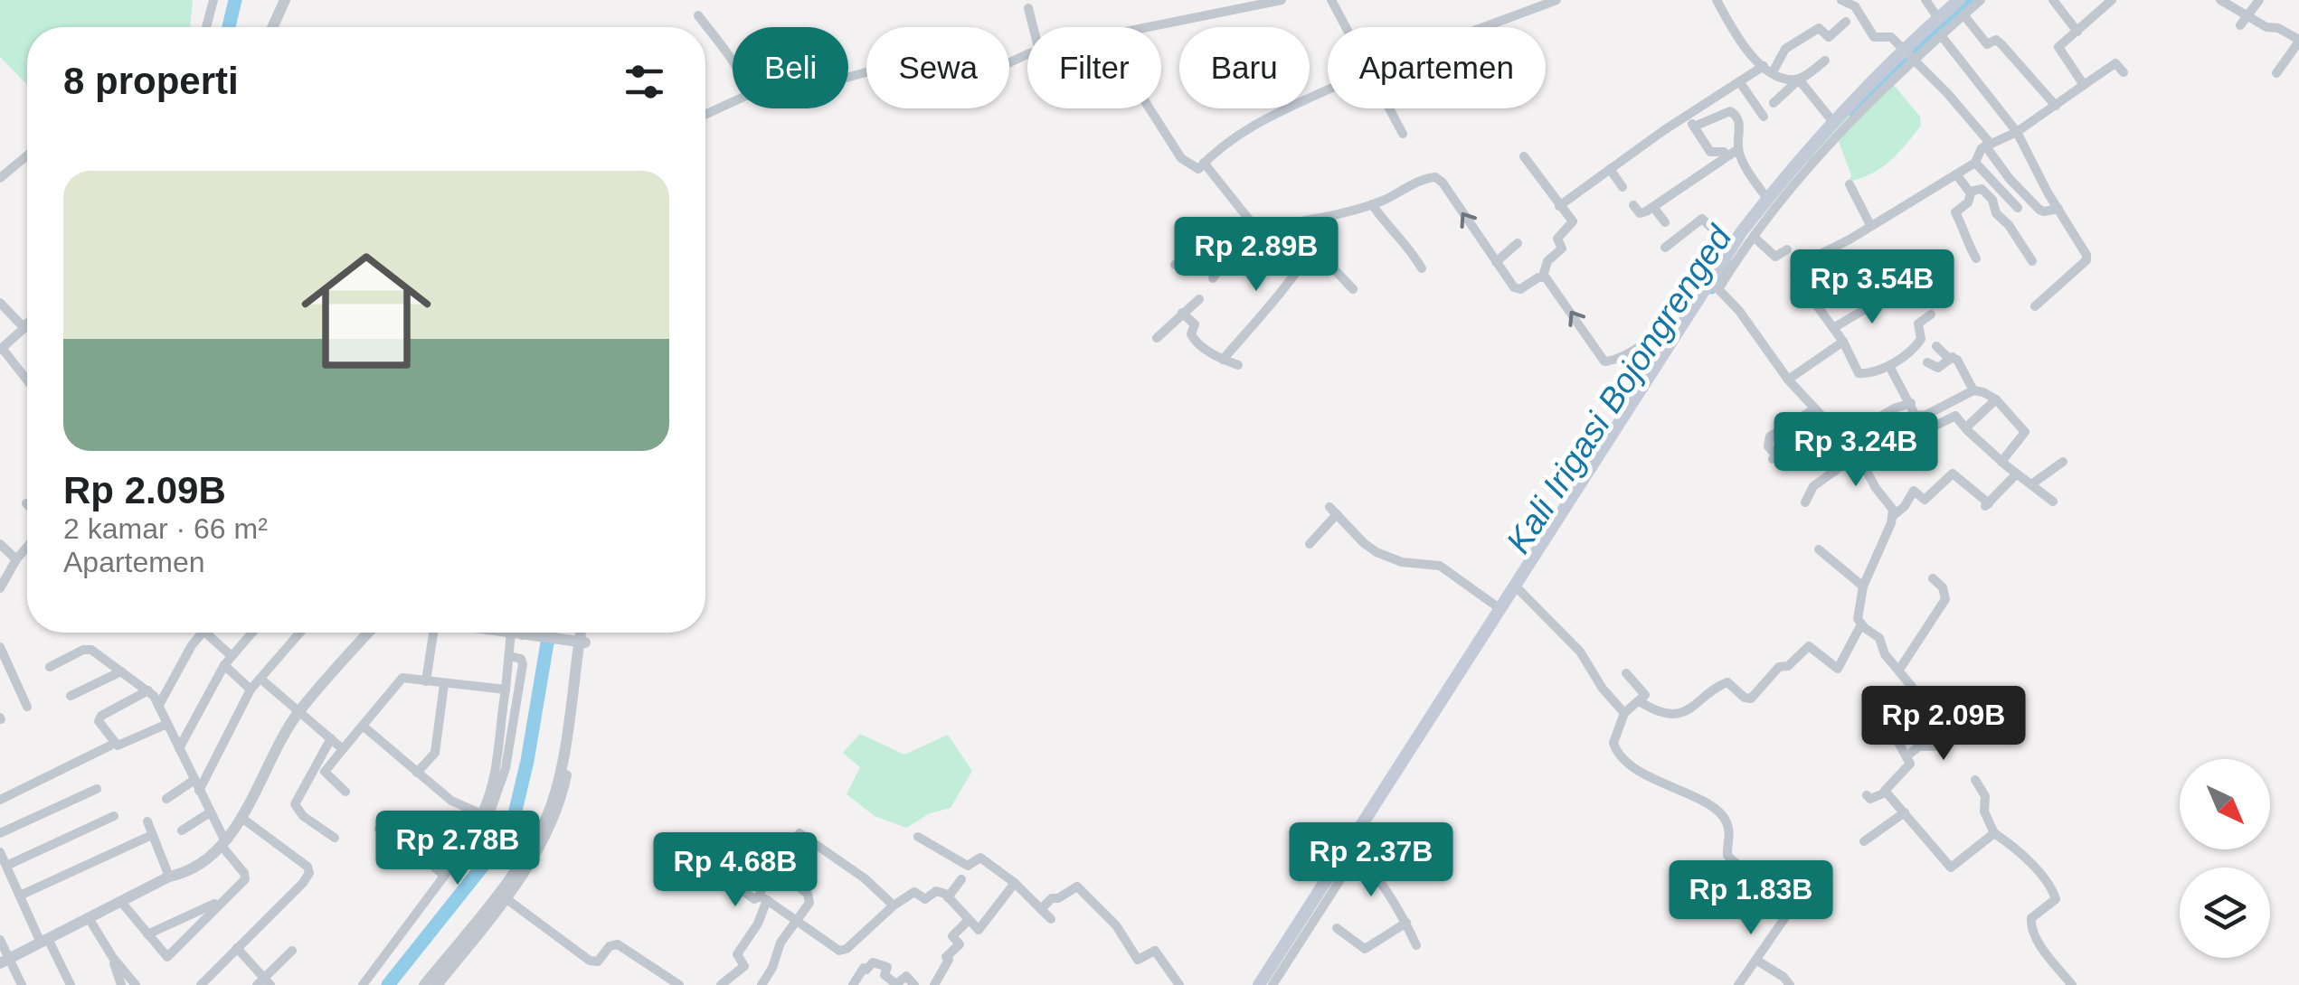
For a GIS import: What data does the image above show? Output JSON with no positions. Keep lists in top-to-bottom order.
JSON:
{
  "water": ["Kali Irigasi Bojongrenged"],
  "north": "bottom right",
  "page": {
    "chip": [
      "Beli",
      "Sewa",
      "Filter",
      "Baru",
      "Apartemen"
    ],
    "heading": "8 properti",
    "list": [
      {
        "name": "Rp 2.09B",
        "note": "2 kamar · 66 m² · Apartemen"
      }
    ],
    "price": [
      "Rp 2.89B",
      "Rp 3.54B",
      "Rp 3.24B",
      "Rp 2.09B",
      "Rp 2.78B",
      "Rp 2.37B",
      "Rp 4.68B",
      "Rp 1.83B"
    ]
  }
}
